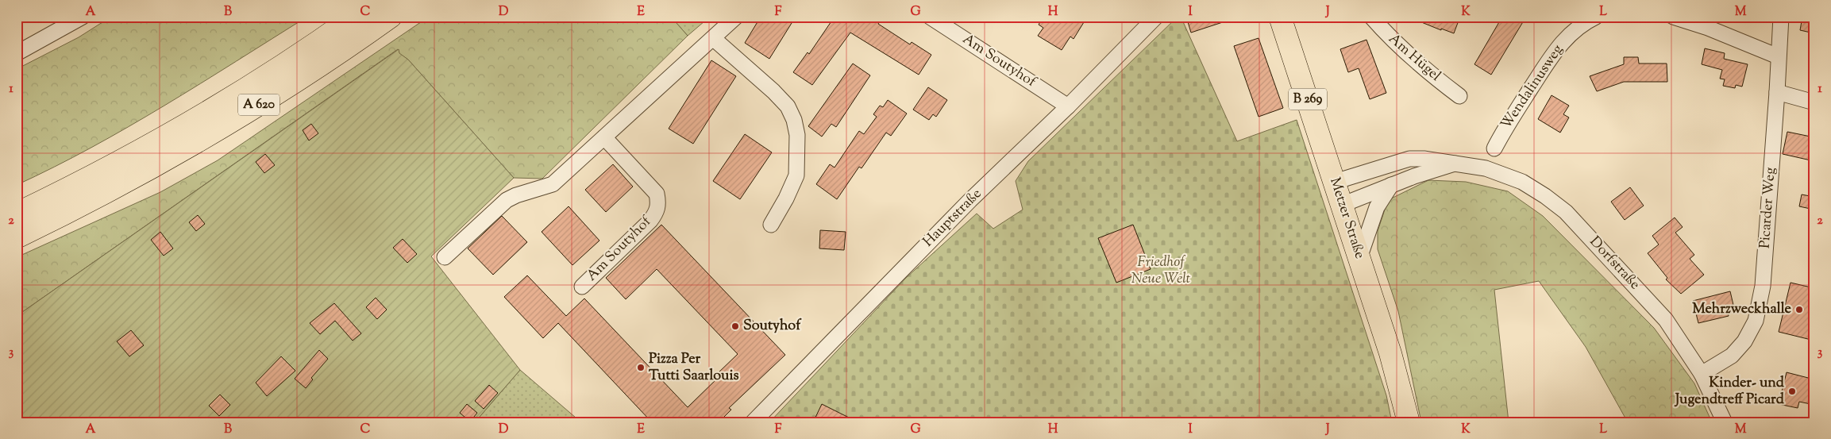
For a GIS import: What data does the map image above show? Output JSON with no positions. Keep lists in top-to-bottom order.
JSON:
{
  "streets": {
    "main road": ["B 269", "A 620", "Metzer Straße"],
    "street": [
      "Am Hügel",
      "Am Soutyhof",
      "Wendalinusweg",
      "Picarder Weg",
      "Hauptstraße",
      "Dorfstraße"
    ]
  },
  "crossings": [
    ["Am Soutyhof", "Hauptstraße"],
    ["Picarder Weg", "Dorfstraße"],
    ["Metzer Straße", "Dorfstraße"]
  ],
  "parks": ["Friedhof Neue Welt"],
  "places": [
    "Mehrzweckhalle",
    "Soutyhof",
    "Pizza Per Tutti Saarlouis",
    "Kinder- und Jugendtreff Picard"
  ],
  "grid": {
    "columns": [
      "A",
      "B",
      "C",
      "D",
      "E",
      "F",
      "G",
      "H",
      "I",
      "J",
      "K",
      "L",
      "M"
    ],
    "rows": ["1", "2", "3"]
  }
}
